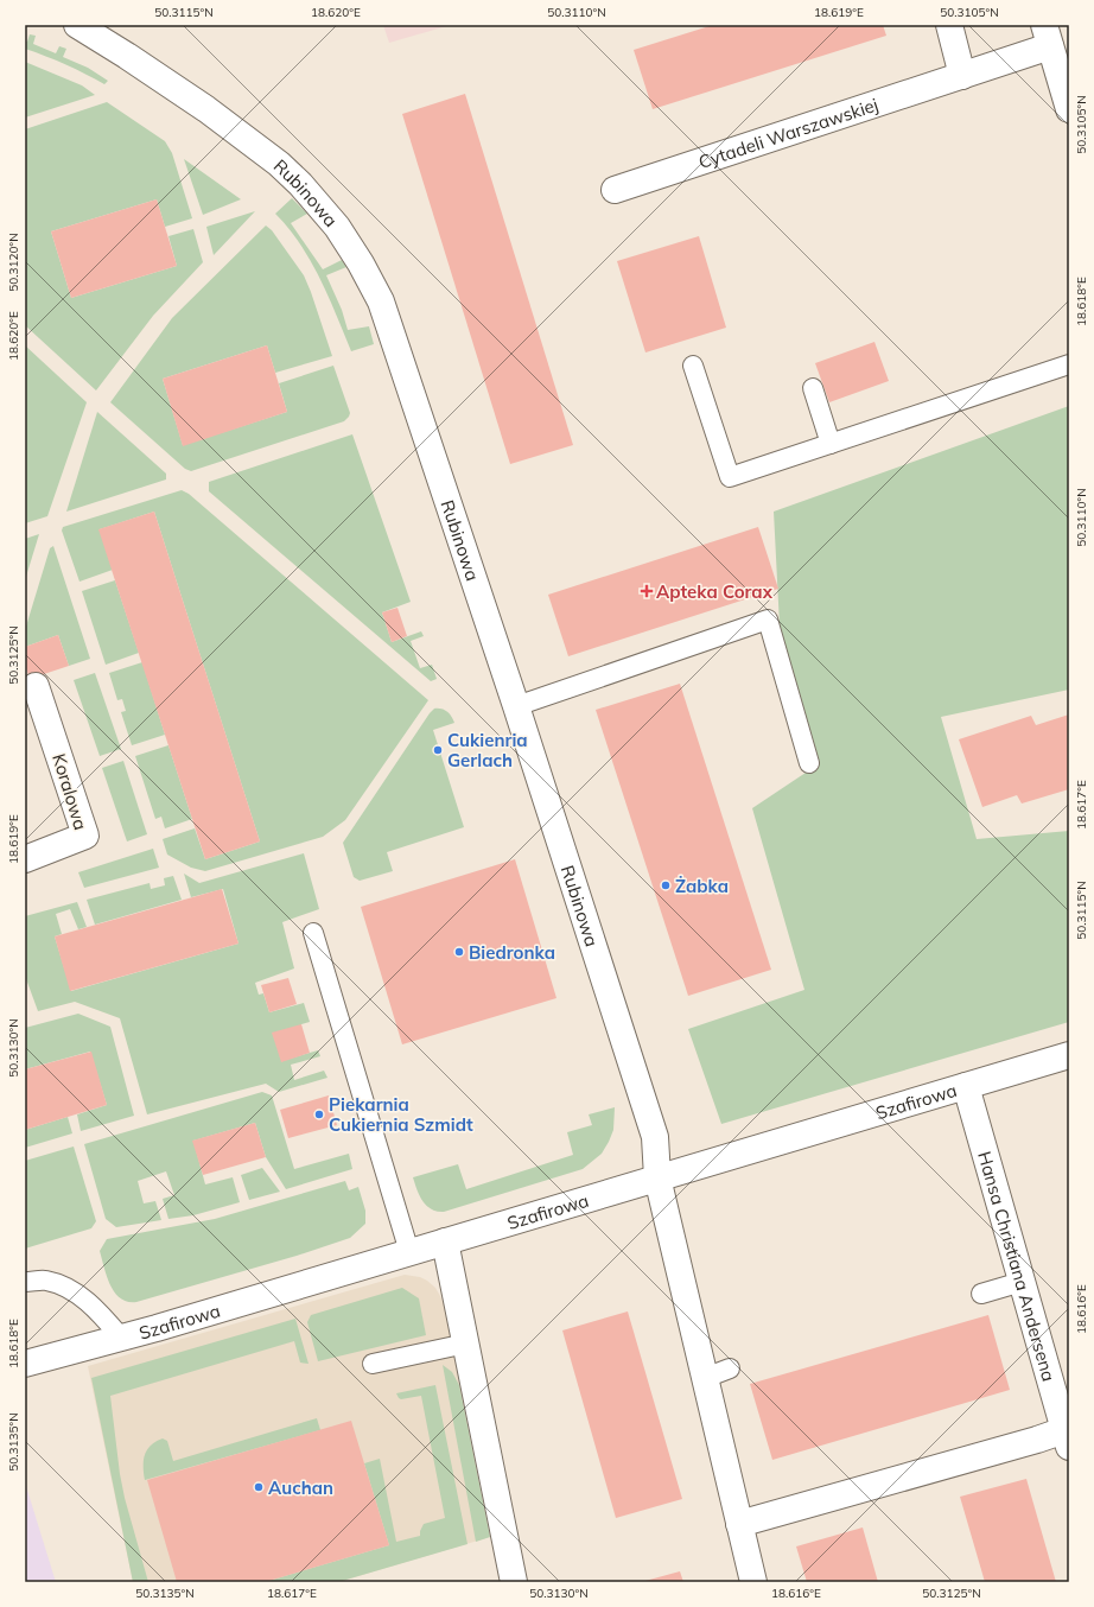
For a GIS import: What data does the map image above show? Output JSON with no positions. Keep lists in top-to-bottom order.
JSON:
{
  "streets": {
    "street": [
      "Cytadeli Warszawskiej",
      "Rubinowa",
      "Koralowa",
      "Szafirowa",
      "Hansa Christiana Andersena"
    ]
  },
  "crossings": [
    ["Rubinowa", "Szafirowa"],
    ["Szafirowa", "Hansa Christiana Andersena"]
  ],
  "places": {
    "health": ["Apteka Corax"],
    "other": [
      "Cukienria Gerlach",
      "Żabka",
      "Biedronka",
      "Piekarnia Cukiernia Szmidt",
      "Auchan"
    ]
  },
  "coordinates": [
    "50.3115°N",
    "18.620°E",
    "50.3110°N",
    "18.619°E",
    "50.3105°N",
    "50.3120°N",
    "18.618°E",
    "50.3125°N",
    "18.617°E",
    "50.3130°N",
    "18.616°E",
    "50.3135°N"
  ]
}
